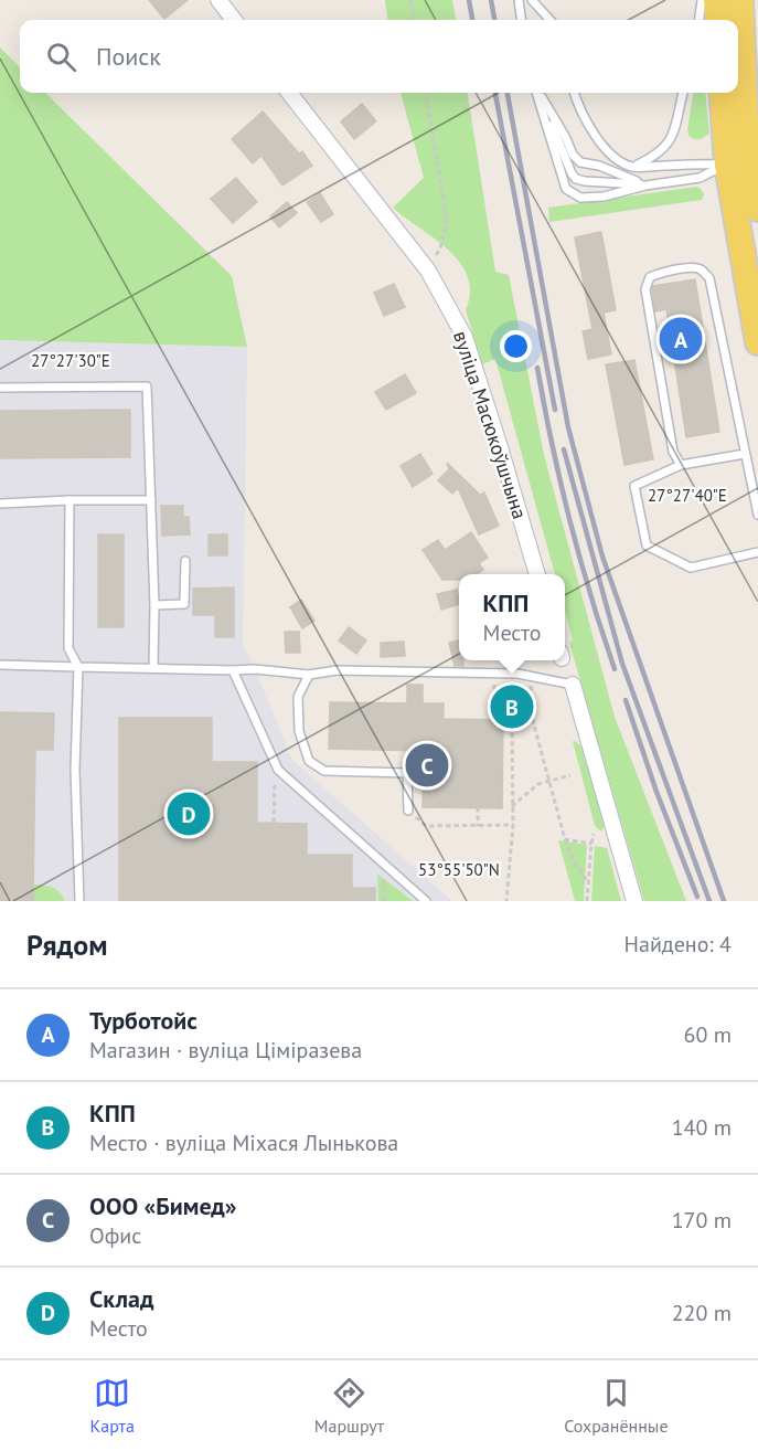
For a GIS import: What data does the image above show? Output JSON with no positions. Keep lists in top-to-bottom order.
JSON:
{
  "streets": {
    "street": ["вуліца Масюкоўшчына"]
  },
  "page": {
    "search": "Поиск",
    "pins": [
      "A",
      "B",
      "C",
      "D"
    ],
    "popup": ["КПП", "Место"],
    "heading": ["Рядом", "Найдено: 4"],
    "list": [
      {
        "mark": "A",
        "name": "Турботойс",
        "note": "Магазин · вуліца Ціміразева",
        "value": "60 m"
      },
      {
        "mark": "B",
        "name": "КПП",
        "note": "Место · вуліца Міхася Лынькова",
        "value": "140 m"
      },
      {
        "mark": "C",
        "name": "ООО «Бимед»",
        "note": "Офис",
        "value": "170 m"
      },
      {
        "mark": "D",
        "name": "Склад",
        "note": "Место",
        "value": "220 m"
      }
    ],
    "nav": ["Карта", "Маршрут", "Сохранённые"]
  },
  "coordinates": ["27°27'30\"E", "27°27'40\"E", "53°55'50\"N"]
}
